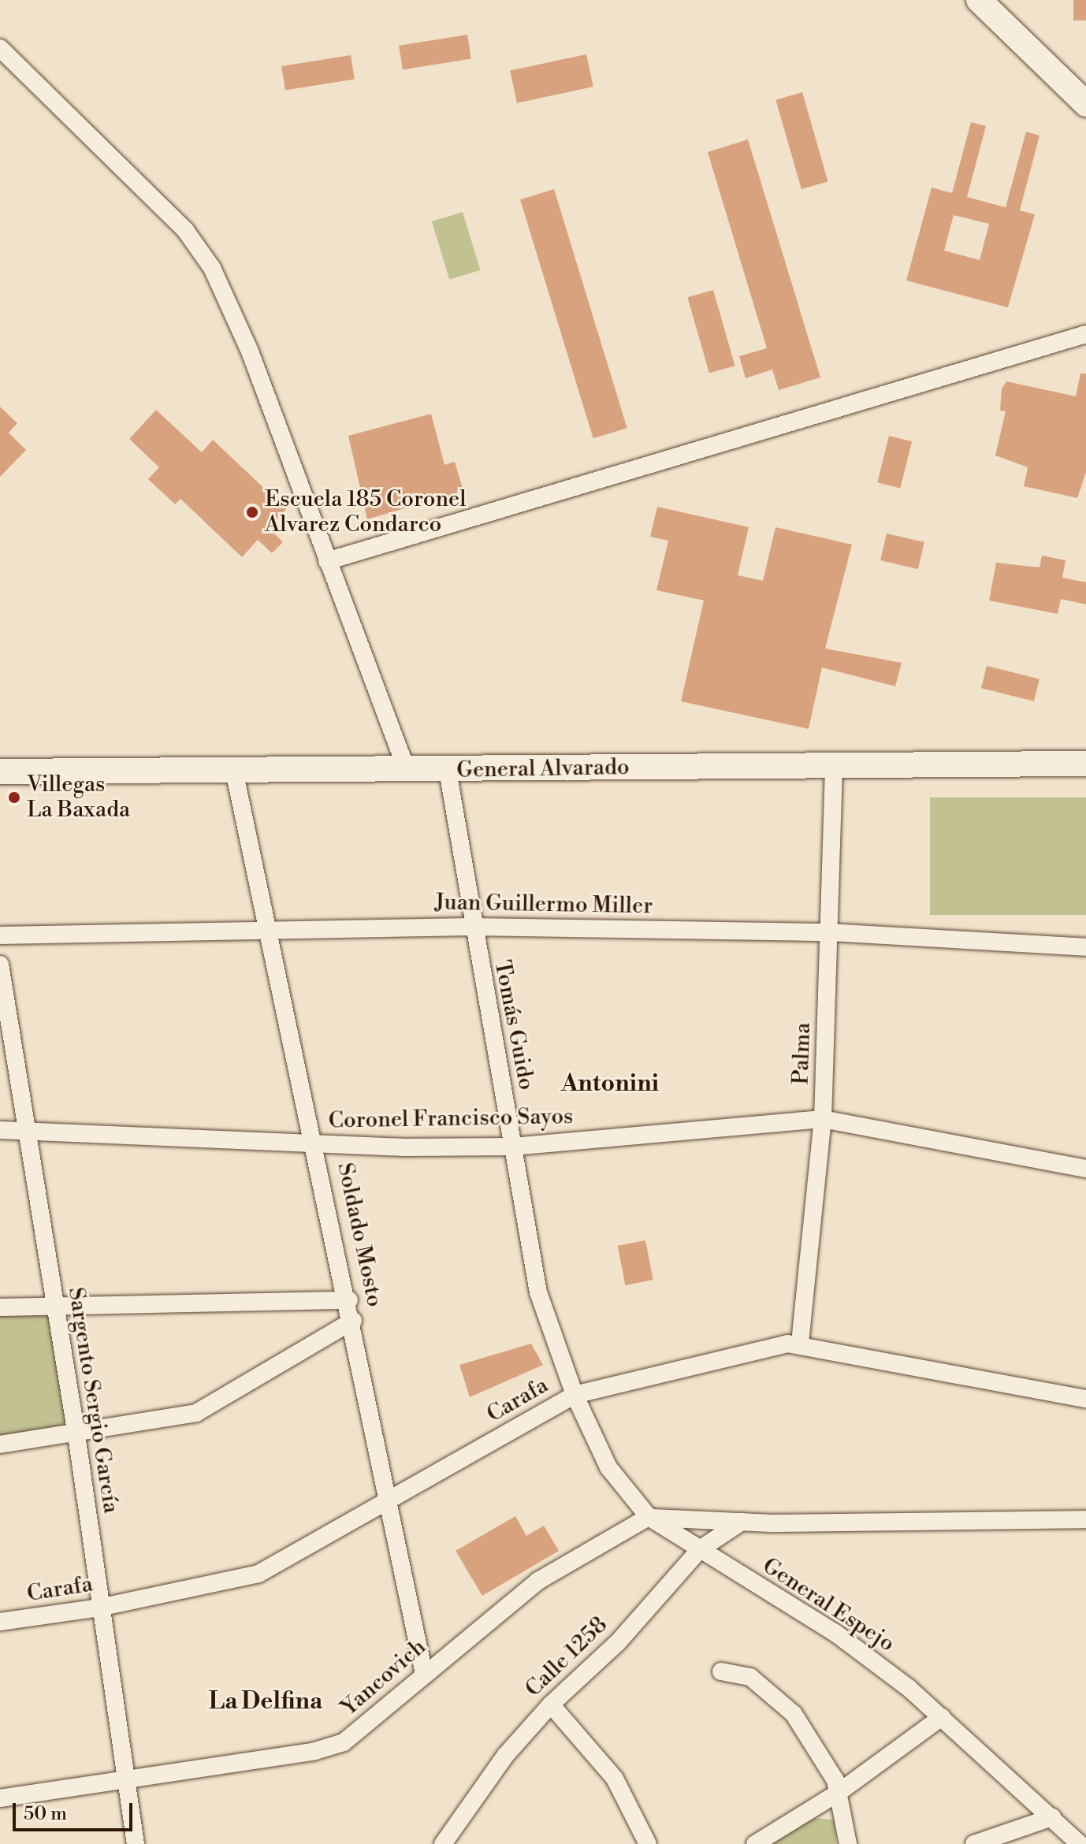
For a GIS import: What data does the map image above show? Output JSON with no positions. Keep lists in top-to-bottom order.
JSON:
{
  "streets": {
    "street": [
      "General Alvarado",
      "Juan Guillermo Miller",
      "Tomás Guido",
      "Palma",
      "Coronel Francisco Sayos",
      "Soldado Mosto",
      "Sargento Sergio García",
      "Carafa",
      "General Espejo",
      "Calle 1258",
      "Yancovich"
    ]
  },
  "crossings": [
    ["General Alvarado", "Tomás Guido"],
    ["General Alvarado", "Palma"],
    ["General Alvarado", "Soldado Mosto"],
    ["Juan Guillermo Miller", "Tomás Guido"],
    ["Juan Guillermo Miller", "Palma"],
    ["Juan Guillermo Miller", "Soldado Mosto"],
    ["Tomás Guido", "Coronel Francisco Sayos"],
    ["Tomás Guido", "Carafa"],
    ["Tomás Guido", "General Espejo"],
    ["Palma", "Coronel Francisco Sayos"],
    ["Palma", "Carafa"],
    ["Coronel Francisco Sayos", "Soldado Mosto"],
    ["Coronel Francisco Sayos", "Sargento Sergio García"],
    ["Soldado Mosto", "Carafa"],
    ["Soldado Mosto", "Yancovich"],
    ["Sargento Sergio García", "Carafa"],
    ["Sargento Sergio García", "Yancovich"],
    ["Carafa", "General Espejo"],
    ["General Espejo", "Calle 1258"],
    ["General Espejo", "Yancovich"]
  ],
  "districts": ["Antonini", "La Delfina"],
  "places": ["Escuela 185 Coronel Alvarez Condarco", "Villegas La Baxada"],
  "scale_bar": "50 m"
}
